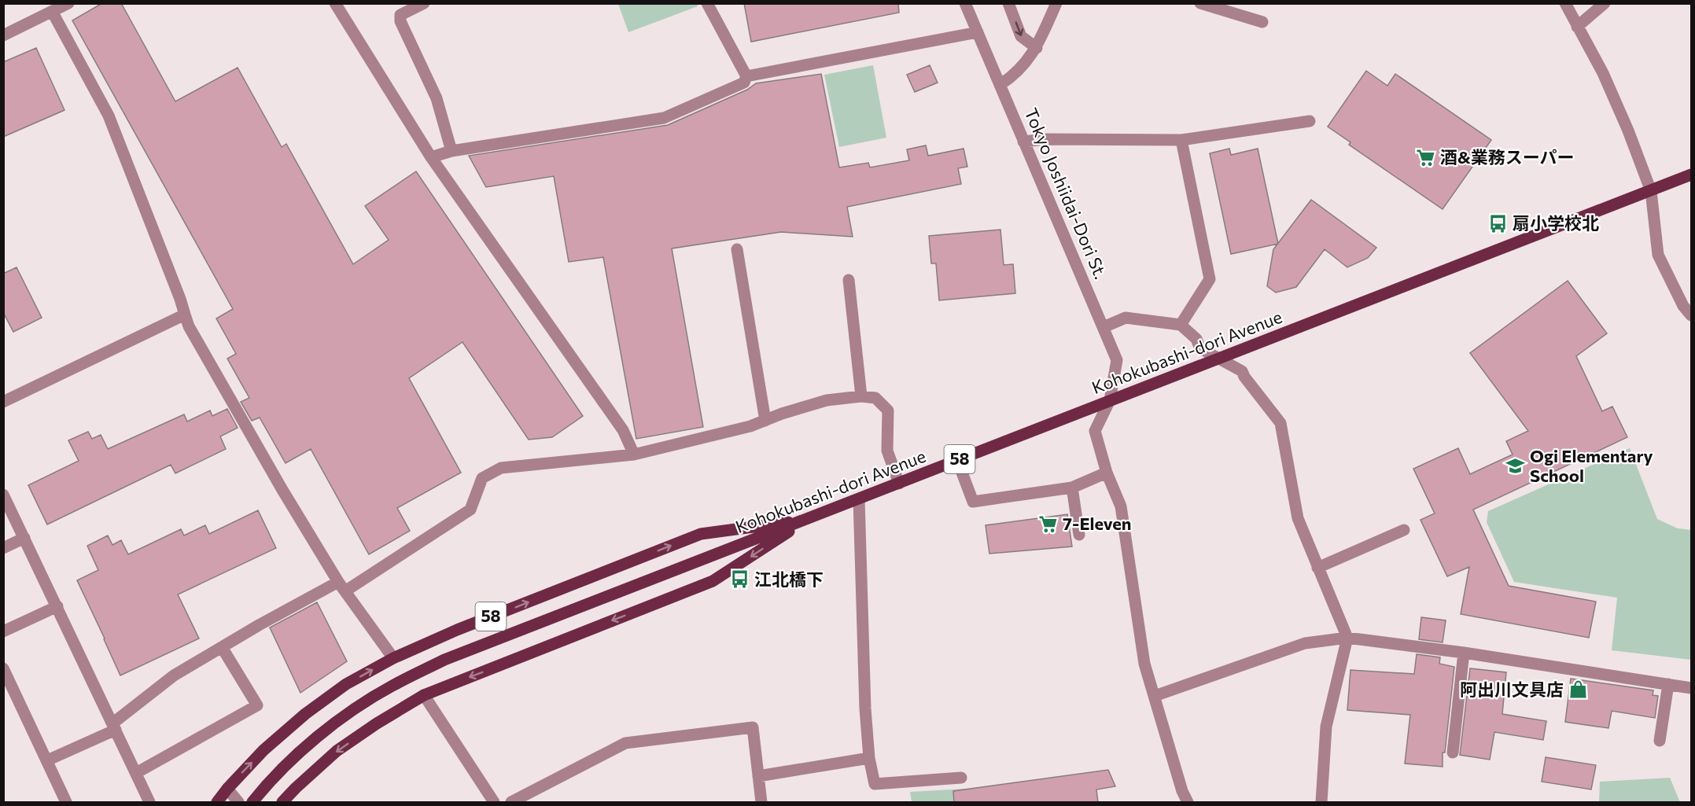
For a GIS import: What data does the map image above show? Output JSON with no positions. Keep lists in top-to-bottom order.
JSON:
{
  "streets": {
    "main road": ["Kohokubashi-dori Avenue", "58"],
    "street": ["Tokyo Joshiidai-Dori St."]
  },
  "crossings": [
    ["Tokyo Joshiidai-Dori St.", "Kohokubashi-dori Avenue"],
    ["Kohokubashi-dori Avenue", "58"]
  ],
  "places": {
    "supermarket": ["酒&業務スーパー", "7-Eleven"],
    "bus stop": ["扇小学校北", "江北橋下"],
    "school or university": ["Ogi Elementary School"],
    "shop": ["阿出川文具店"]
  }
}
